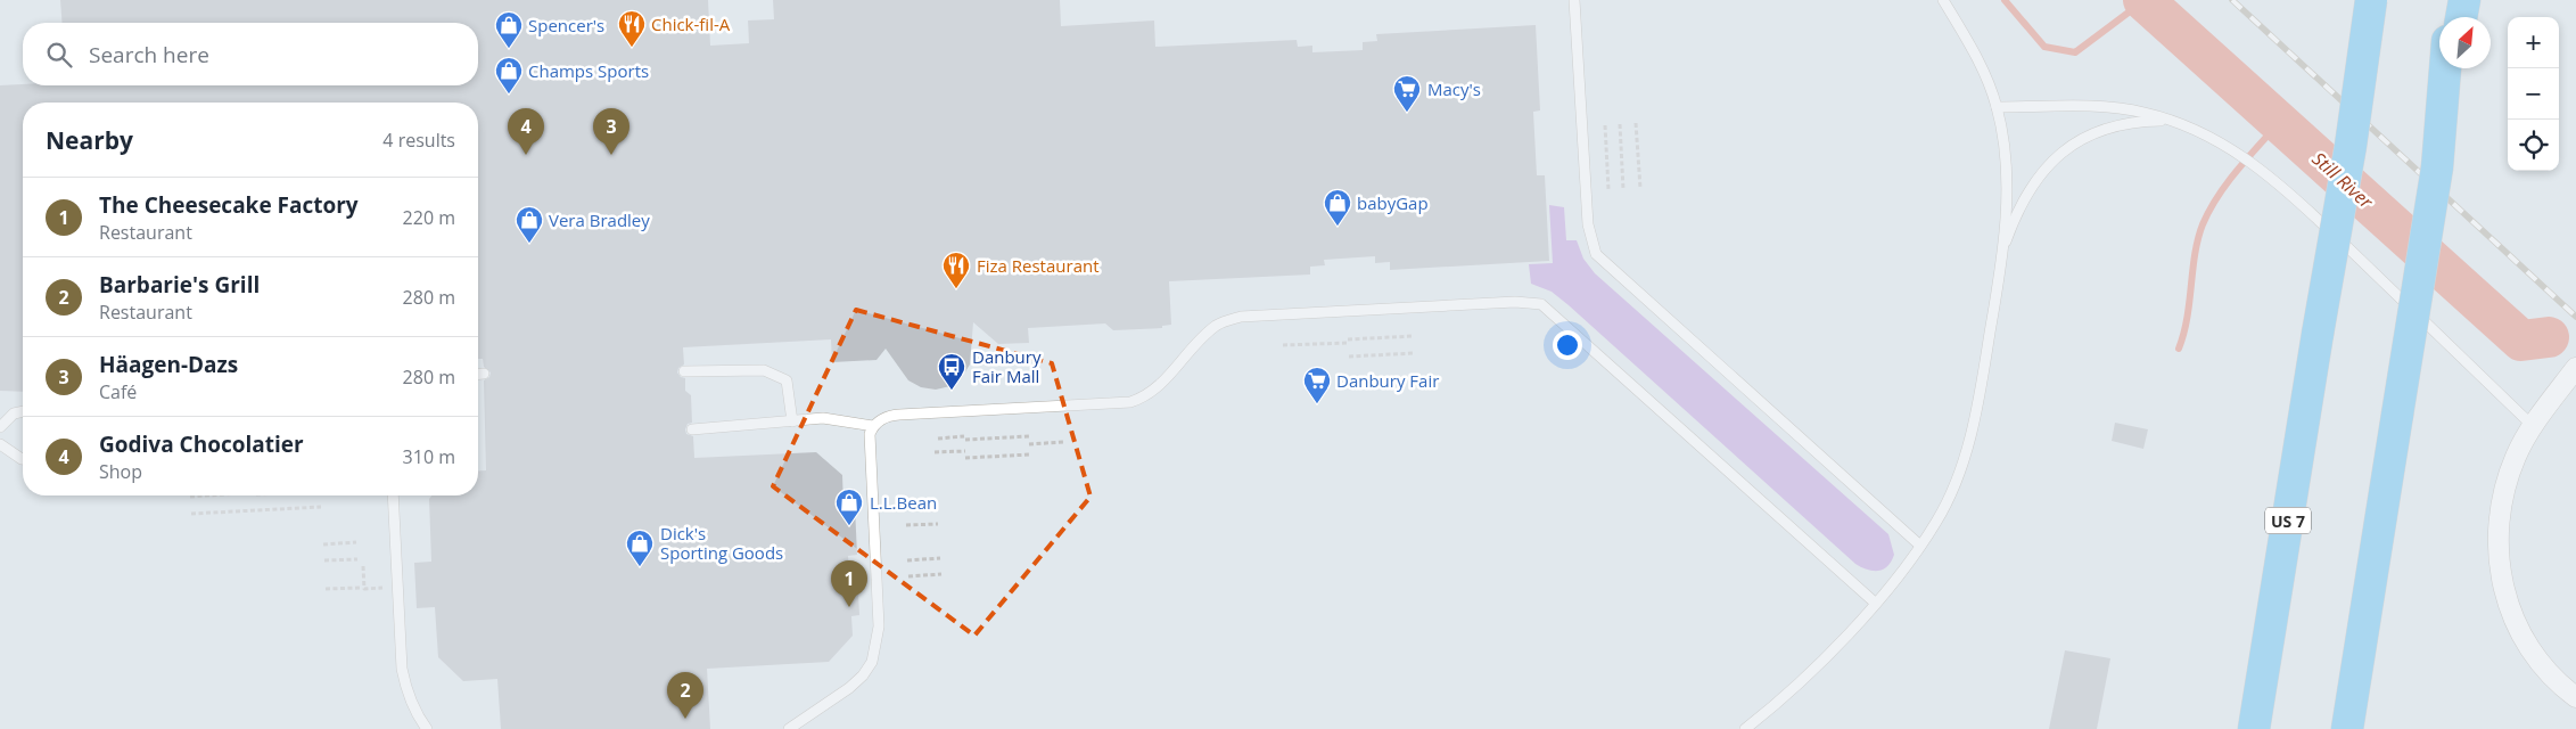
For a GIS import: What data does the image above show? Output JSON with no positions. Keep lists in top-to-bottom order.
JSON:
{
  "streets": {
    "highway": ["US 7"]
  },
  "water": ["Still River"],
  "places": {
    "restaurant": ["Chick-fil-A", "Fiza Restaurant"],
    "shop": [
      "Spencer's",
      "Champs Sports",
      "babyGap",
      "Vera Bradley",
      "L.L.Bean",
      "Dick's Sporting Goods"
    ],
    "supermarket": ["Macy's", "Danbury Fair"],
    "bus stop": ["Danbury Fair Mall"]
  },
  "north": "top right",
  "page": {
    "map_buttons": ["+", "−"],
    "search": "Search here",
    "heading": ["Nearby", "4 results"],
    "pins": [
      "3",
      "4",
      "1",
      "2"
    ],
    "list": [
      {
        "mark": "1",
        "name": "The Cheesecake Factory",
        "note": "Restaurant",
        "value": "220 m"
      },
      {
        "mark": "2",
        "name": "Barbarie's Grill",
        "note": "Restaurant",
        "value": "280 m"
      },
      {
        "mark": "3",
        "name": "Häagen-Dazs",
        "note": "Café",
        "value": "280 m"
      },
      {
        "mark": "4",
        "name": "Godiva Chocolatier",
        "note": "Shop",
        "value": "310 m"
      }
    ]
  }
}
